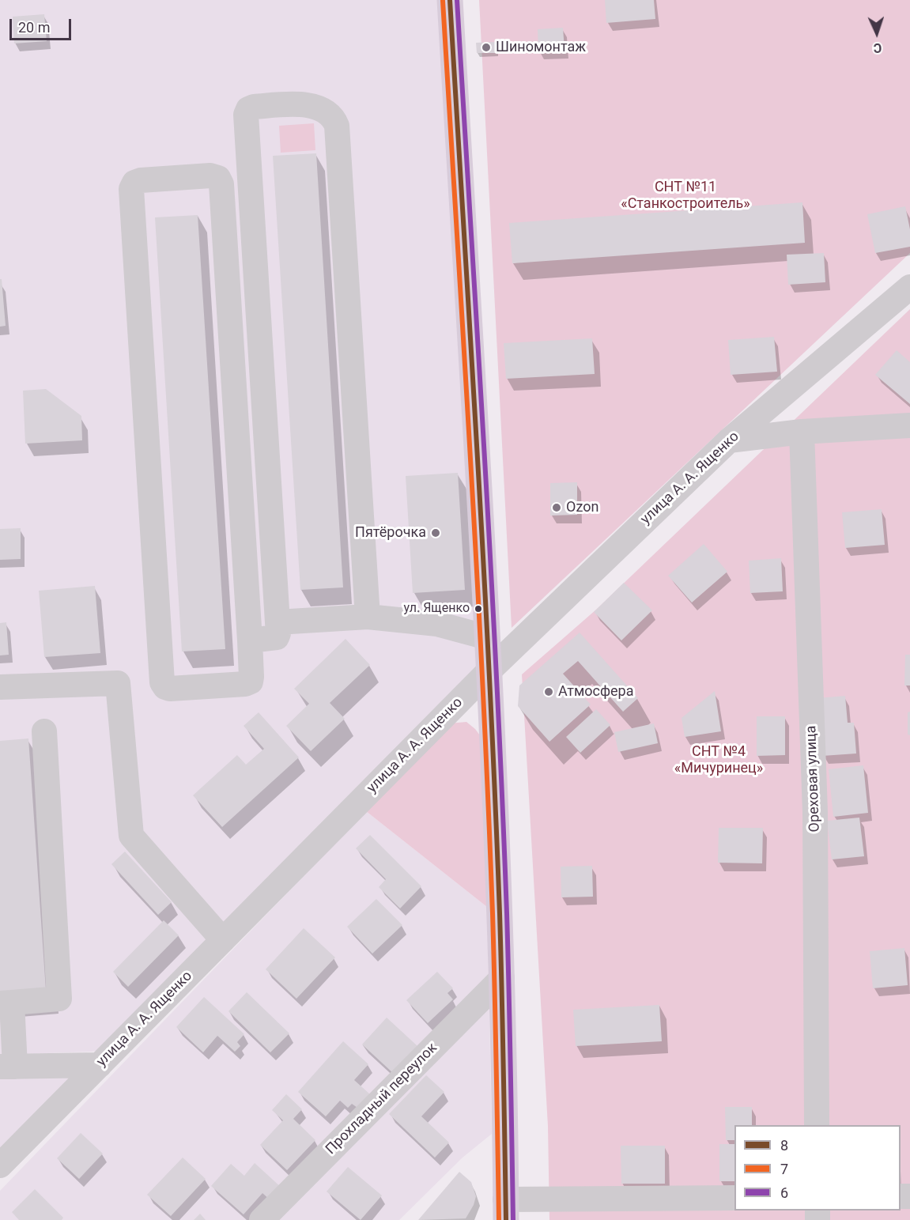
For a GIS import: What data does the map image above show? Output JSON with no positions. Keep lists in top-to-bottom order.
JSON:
{
  "streets": {
    "street": ["улица А. А. Ященко", "Ореховая улица", "Прохладный переулок"]
  },
  "parks": ["СНТ №11 «Станкостроитель»", "СНТ №4 «Мичуринец»"],
  "places": [
    "Шиномонтаж",
    "Ozon",
    "Пятёрочка",
    "ул. Ященко",
    "Атмосфера"
  ],
  "lines": ["transit line 8", "transit line 6", "transit line 7"],
  "legend": ["8", "7", "6"],
  "scale_bar": "20 m",
  "north": "bottom"
}
